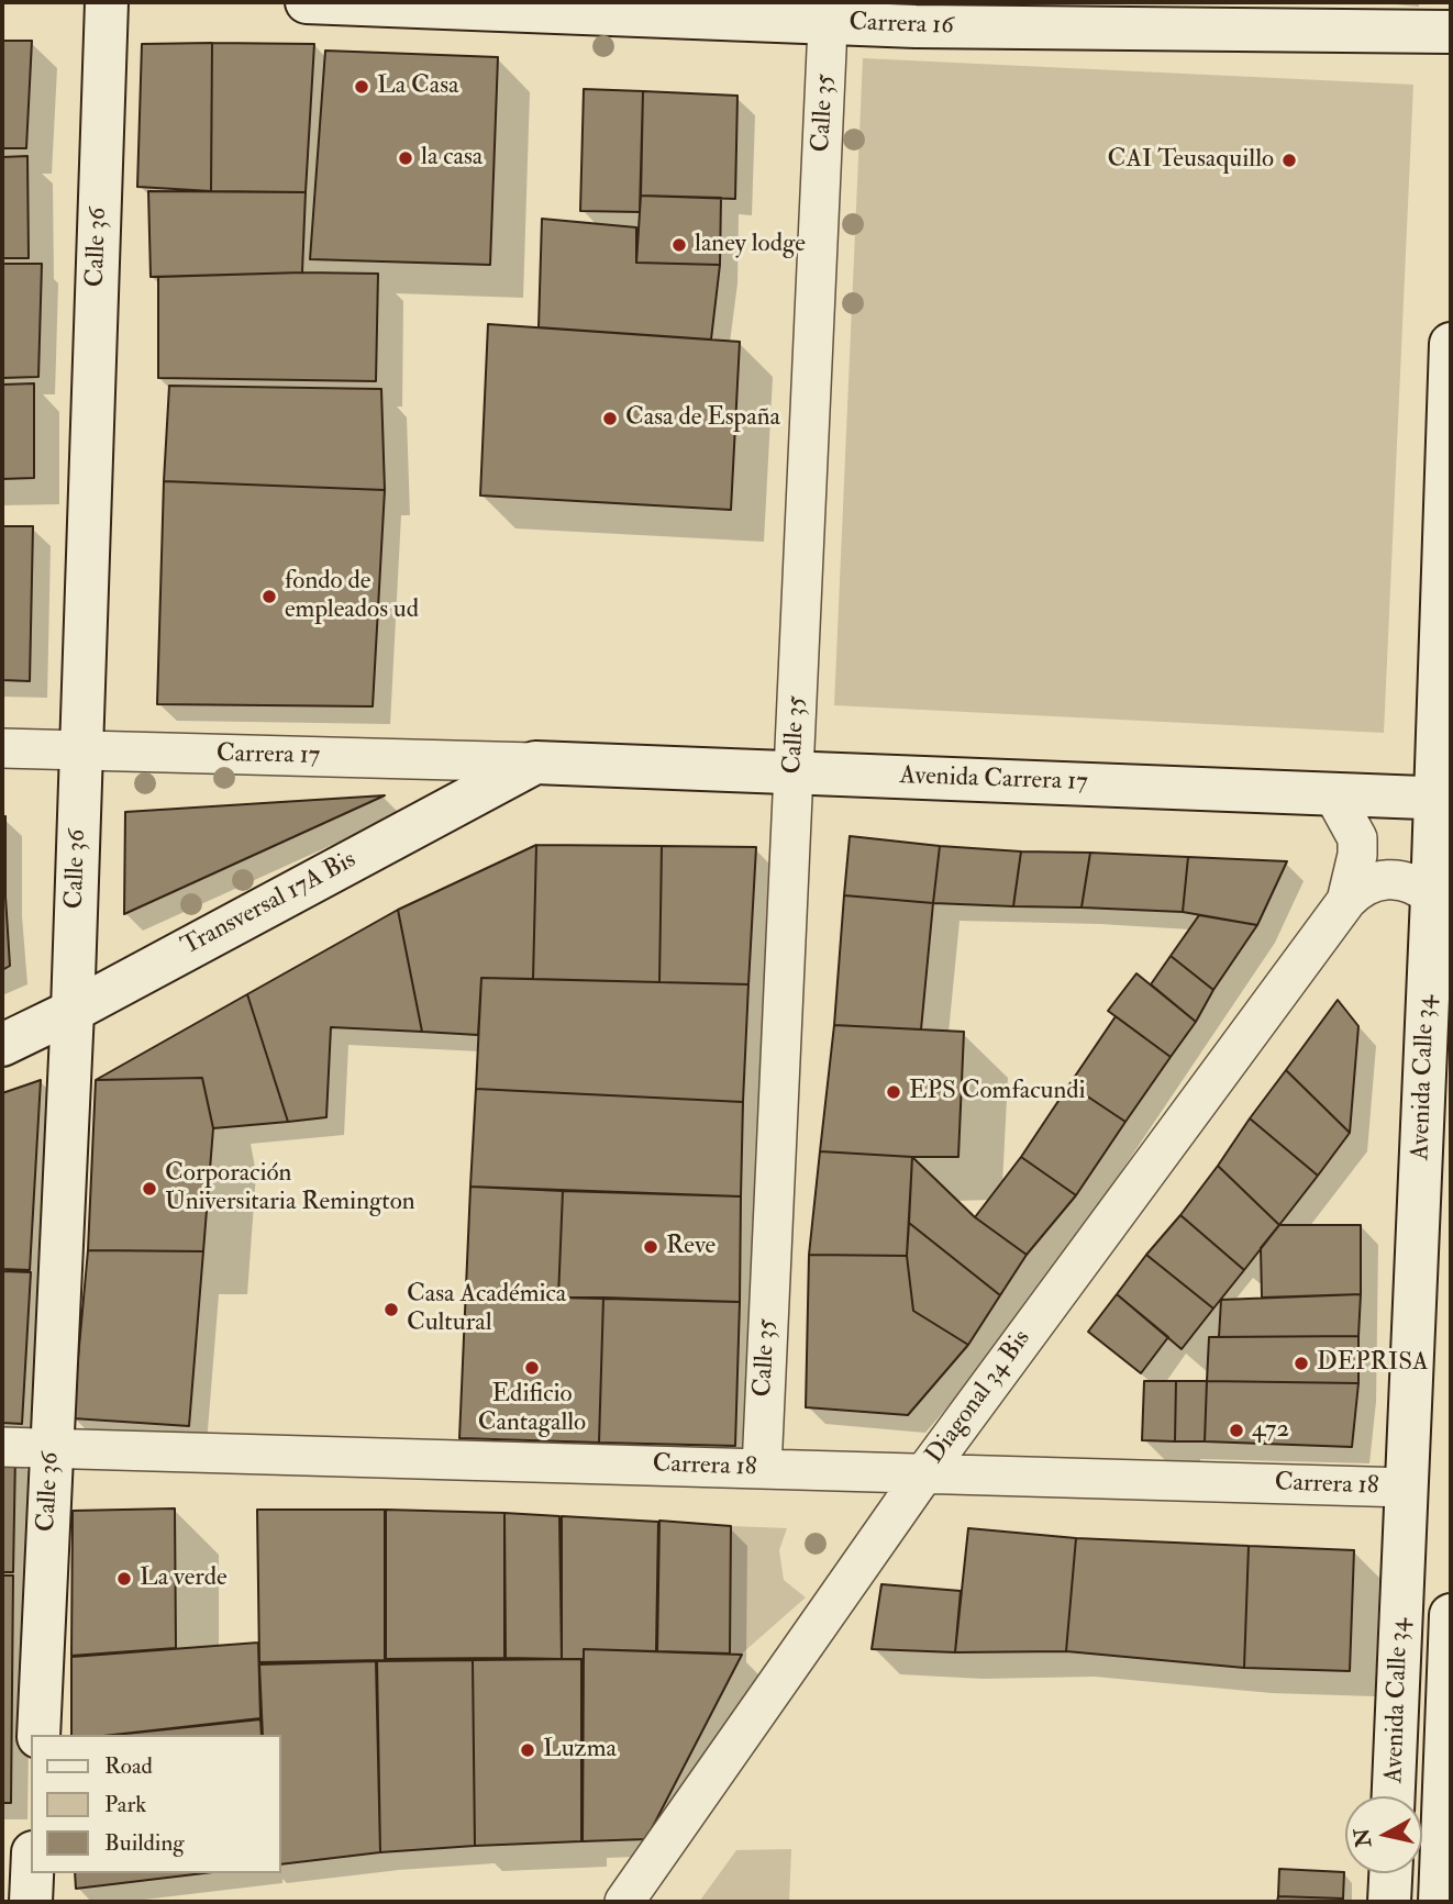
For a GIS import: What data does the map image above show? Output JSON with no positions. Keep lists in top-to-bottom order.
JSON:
{
  "streets": {
    "main road": [
      "Carrera 16",
      "Calle 36",
      "Avenida Carrera 17",
      "Transversal 17A Bis",
      "Avenida Calle 34"
    ],
    "street": [
      "Calle 35",
      "Carrera 17",
      "Diagonal 34 Bis",
      "Carrera 18"
    ]
  },
  "crossings": [
    ["Carrera 16", "Calle 35"],
    ["Calle 35", "Avenida Carrera 17"],
    ["Calle 35", "Carrera 18"],
    ["Calle 36", "Carrera 17"],
    ["Calle 36", "Transversal 17A Bis"],
    ["Calle 36", "Carrera 18"],
    ["Carrera 17", "Avenida Carrera 17"],
    ["Carrera 17", "Transversal 17A Bis"],
    ["Avenida Carrera 17", "Transversal 17A Bis"],
    ["Avenida Carrera 17", "Avenida Calle 34"],
    ["Avenida Carrera 17", "Diagonal 34 Bis"],
    ["Avenida Calle 34", "Diagonal 34 Bis"],
    ["Avenida Calle 34", "Carrera 18"],
    ["Diagonal 34 Bis", "Carrera 18"]
  ],
  "places": [
    "La Casa",
    "la casa",
    "CAI Teusaquillo",
    "laney lodge",
    "Casa de España",
    "fondo de empleados ud",
    "EPS Comfacundi",
    "Corporación Universitaria Remington",
    "Reve",
    "Casa Académica Cultural",
    "DEPRISA",
    "Edificio Cantagallo",
    "472",
    "La verde",
    "Luzma"
  ],
  "legend": ["Road", "Park", "Building"],
  "north": "left"
}
